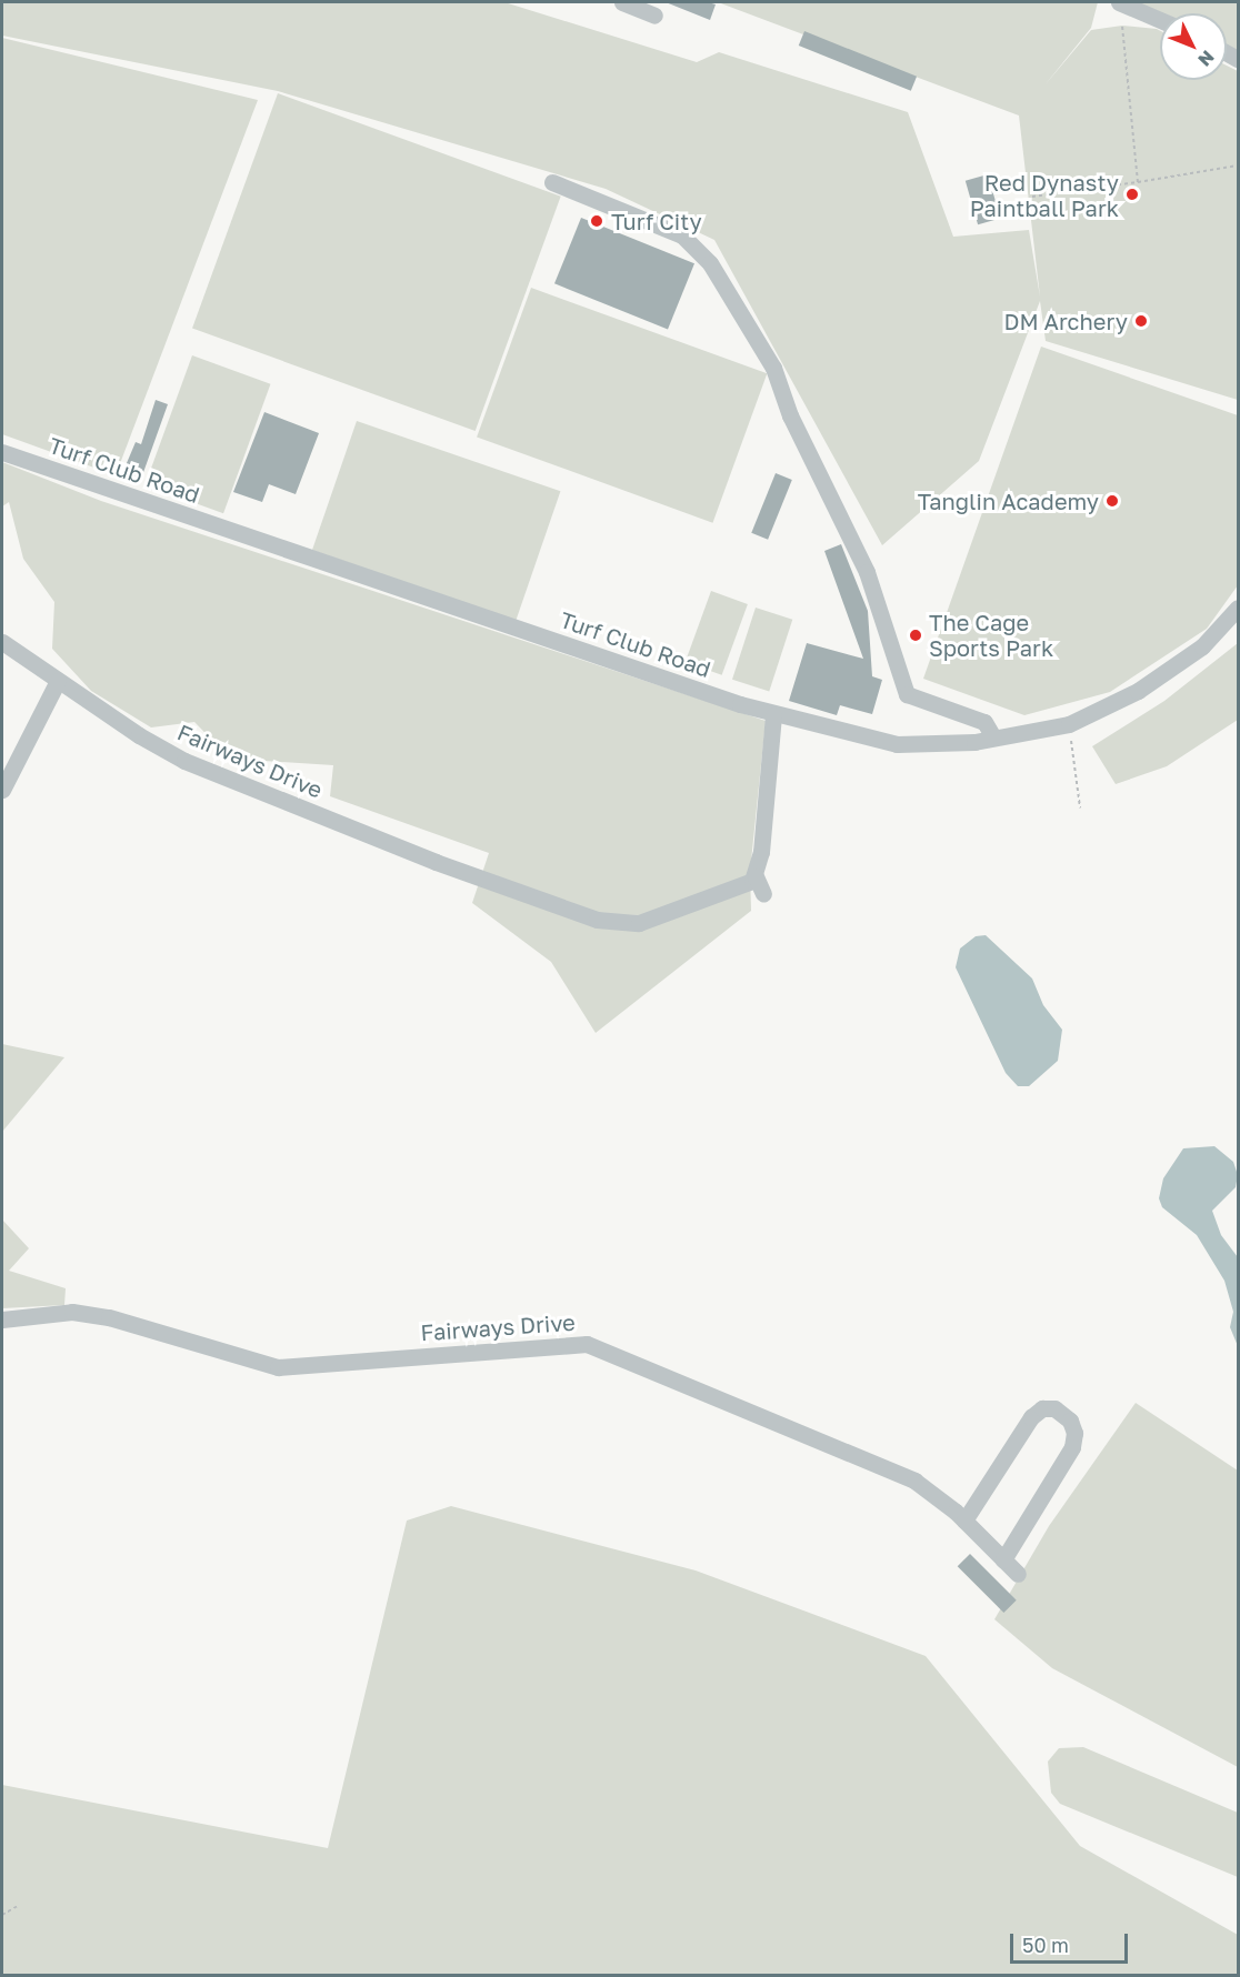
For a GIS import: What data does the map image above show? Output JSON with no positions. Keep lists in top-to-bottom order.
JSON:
{
  "streets": {
    "street": ["Turf Club Road", "Fairways Drive"]
  },
  "places": [
    "Red Dynasty Paintball Park",
    "Turf City",
    "DM Archery",
    "Tanglin Academy",
    "The Cage Sports Park"
  ],
  "scale_bar": "50 m",
  "north": "bottom right"
}
